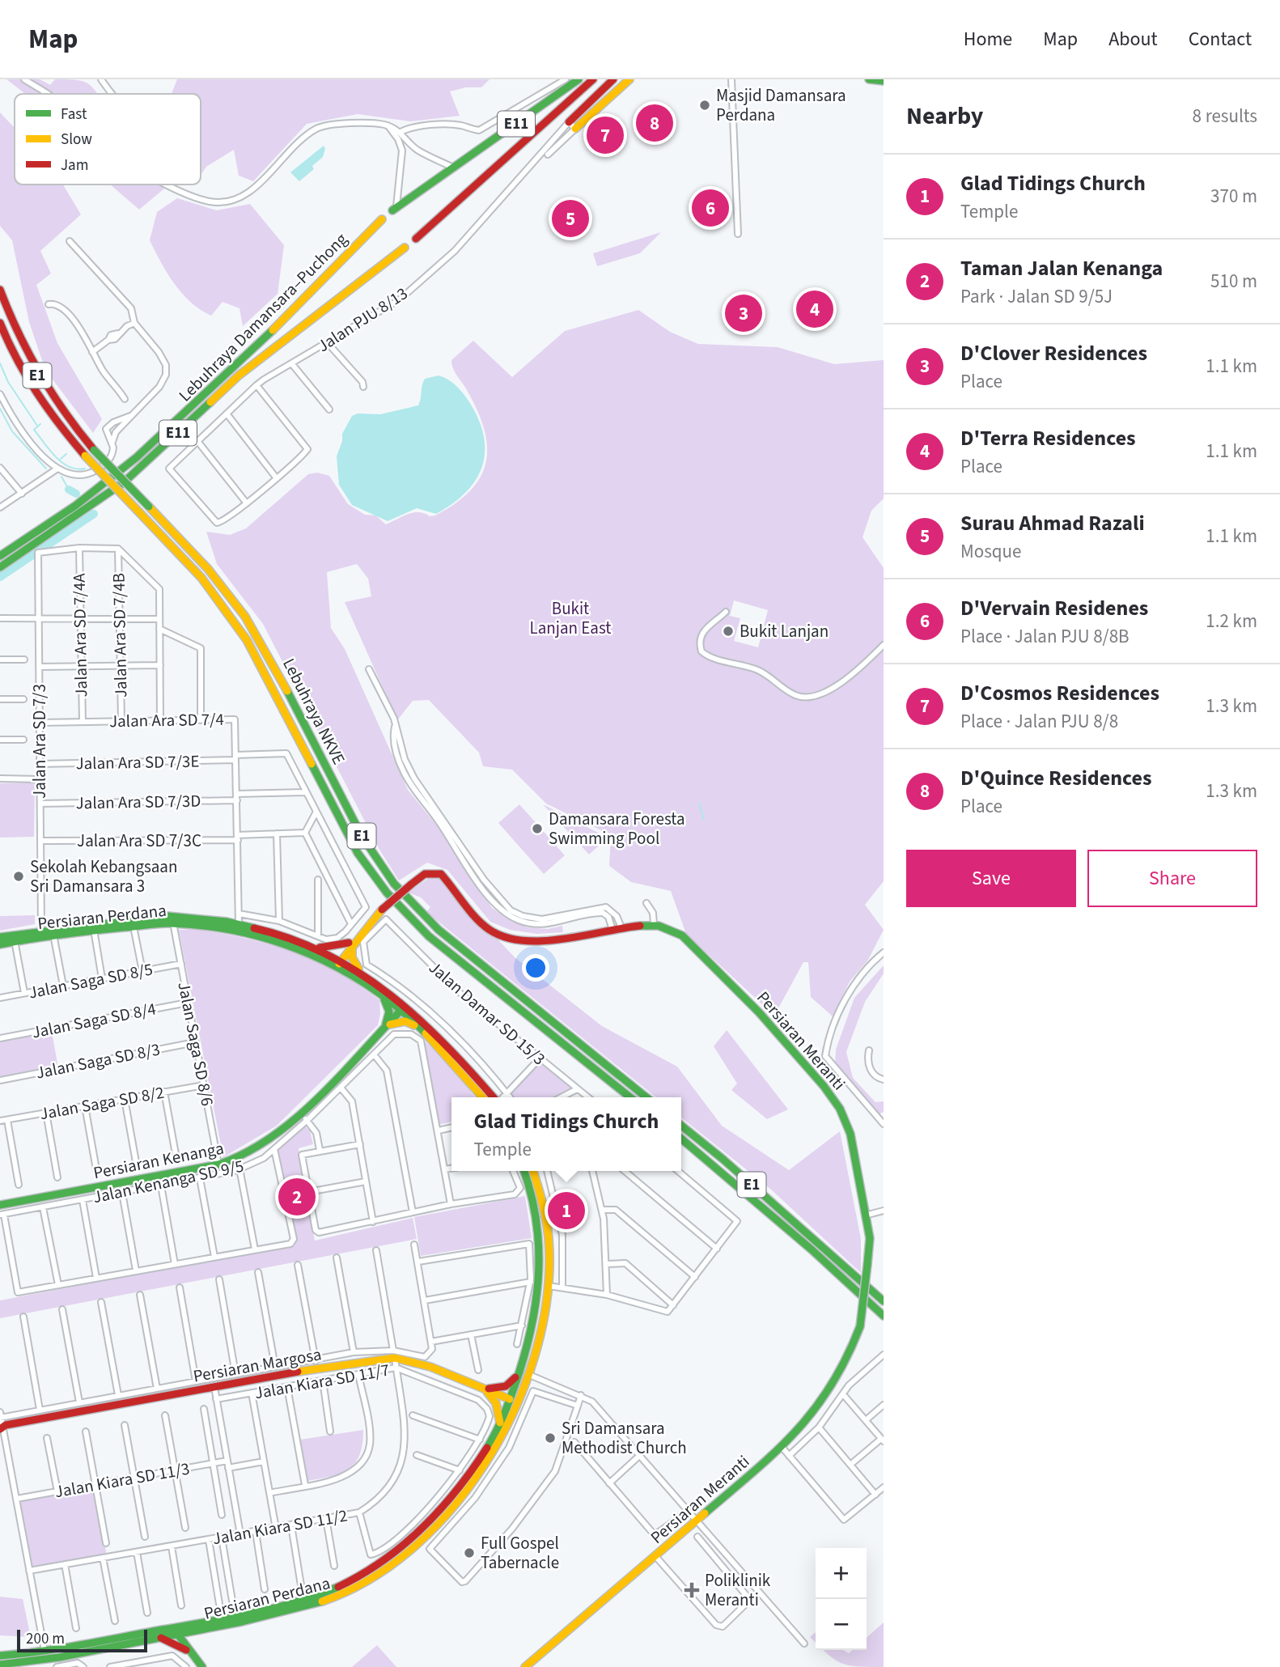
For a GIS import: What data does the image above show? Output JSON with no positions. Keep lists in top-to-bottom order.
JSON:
{
  "streets": {
    "main road": [
      "E11",
      "Lebuhraya Damansara–Puchong",
      "E1",
      "Lebuhraya NKVE",
      "Persiaran Perdana",
      "Persiaran Meranti",
      "Persiaran Kenanga",
      "Persiaran Margosa"
    ],
    "street": [
      "Jalan PJU 8/13",
      "Jalan Ara SD 7/4A",
      "Jalan Ara SD 7/4B",
      "Jalan Ara SD 7/4",
      "Jalan Ara SD 7/3",
      "Jalan Ara SD 7/3E",
      "Jalan Ara SD 7/3D",
      "Jalan Ara SD 7/3C",
      "Jalan Saga SD 8/5",
      "Jalan Damar SD 15/3",
      "Jalan Saga SD 8/4",
      "Jalan Saga SD 8/6",
      "Jalan Saga SD 8/3",
      "Jalan Saga SD 8/2",
      "Jalan Kenanga SD 9/5",
      "Jalan Kiara SD 11/7",
      "Jalan Kiara SD 11/3",
      "Jalan Kiara SD 11/2"
    ]
  },
  "crossings": [
    ["Jalan Ara SD 7/4A", "Jalan Ara SD 7/4"],
    ["Jalan Ara SD 7/4A", "Jalan Ara SD 7/3"],
    ["Jalan Ara SD 7/4B", "Jalan Ara SD 7/4"],
    ["Jalan Ara SD 7/4", "Jalan Ara SD 7/3"],
    ["Jalan Ara SD 7/4", "Jalan Ara SD 7/3E"],
    ["Jalan Ara SD 7/4", "Jalan Ara SD 7/3D"],
    ["Jalan Ara SD 7/4", "Jalan Ara SD 7/3C"],
    ["Jalan Ara SD 7/4", "Persiaran Perdana"],
    ["Jalan Ara SD 7/3", "Jalan Ara SD 7/3E"],
    ["Jalan Ara SD 7/3", "Jalan Ara SD 7/3D"],
    ["Jalan Ara SD 7/3", "Jalan Ara SD 7/3C"],
    ["Jalan Ara SD 7/3", "Persiaran Perdana"],
    ["Jalan Ara SD 7/3E", "Jalan Ara SD 7/3D"],
    ["Persiaran Perdana", "Persiaran Meranti"],
    ["Persiaran Perdana", "Jalan Saga SD 8/6"],
    ["Persiaran Perdana", "Persiaran Kenanga"],
    ["Persiaran Perdana", "Persiaran Margosa"],
    ["Jalan Saga SD 8/5", "Jalan Saga SD 8/6"],
    ["Jalan Saga SD 8/4", "Jalan Saga SD 8/6"],
    ["Jalan Saga SD 8/6", "Jalan Saga SD 8/3"],
    ["Jalan Saga SD 8/6", "Jalan Saga SD 8/2"],
    ["Jalan Saga SD 8/6", "Persiaran Kenanga"],
    ["Persiaran Margosa", "Jalan Kiara SD 11/2"],
    ["Jalan Kiara SD 11/7", "Jalan Kiara SD 11/2"]
  ],
  "parks": ["Bukit Lanjan East"],
  "places": {
    "other": [
      "Masjid Damansara Perdana",
      "Bukit Lanjan",
      "Damansara Foresta Swimming Pool",
      "Sekolah Kebangsaan Sri Damansara 3",
      "Sri Damansara Methodist Church",
      "Full Gospel Tabernacle"
    ],
    "health": ["Poliklinik Meranti"]
  },
  "legend": ["Fast", "Slow", "Jam"],
  "scale_bar": "200 m",
  "page": {
    "header": "Map",
    "nav": [
      "Home",
      "Map",
      "About",
      "Contact"
    ],
    "heading": ["Nearby", "8 results"],
    "pins": [
      "8",
      "7",
      "6",
      "5",
      "4",
      "3",
      "2",
      "1"
    ],
    "list": [
      {
        "mark": "1",
        "name": "Glad Tidings Church",
        "note": "Temple",
        "value": "370 m"
      },
      {
        "mark": "2",
        "name": "Taman Jalan Kenanga",
        "note": "Park · Jalan SD 9/5J",
        "value": "510 m"
      },
      {
        "mark": "3",
        "name": "D'Clover Residences",
        "note": "Place",
        "value": "1.1 km"
      },
      {
        "mark": "4",
        "name": "D'Terra Residences",
        "note": "Place",
        "value": "1.1 km"
      },
      {
        "mark": "5",
        "name": "Surau Ahmad Razali",
        "note": "Mosque",
        "value": "1.1 km"
      },
      {
        "mark": "6",
        "name": "D'Vervain Residenes",
        "note": "Place · Jalan PJU 8/8B",
        "value": "1.2 km"
      },
      {
        "mark": "7",
        "name": "D'Cosmos Residences",
        "note": "Place · Jalan PJU 8/8",
        "value": "1.3 km"
      },
      {
        "mark": "8",
        "name": "D'Quince Residences",
        "note": "Place",
        "value": "1.3 km"
      }
    ],
    "buttons": ["Save", "Share"],
    "popup": ["Glad Tidings Church", "Temple"],
    "map_buttons": ["+", "−"],
    "scale": "200 m"
  }
}
